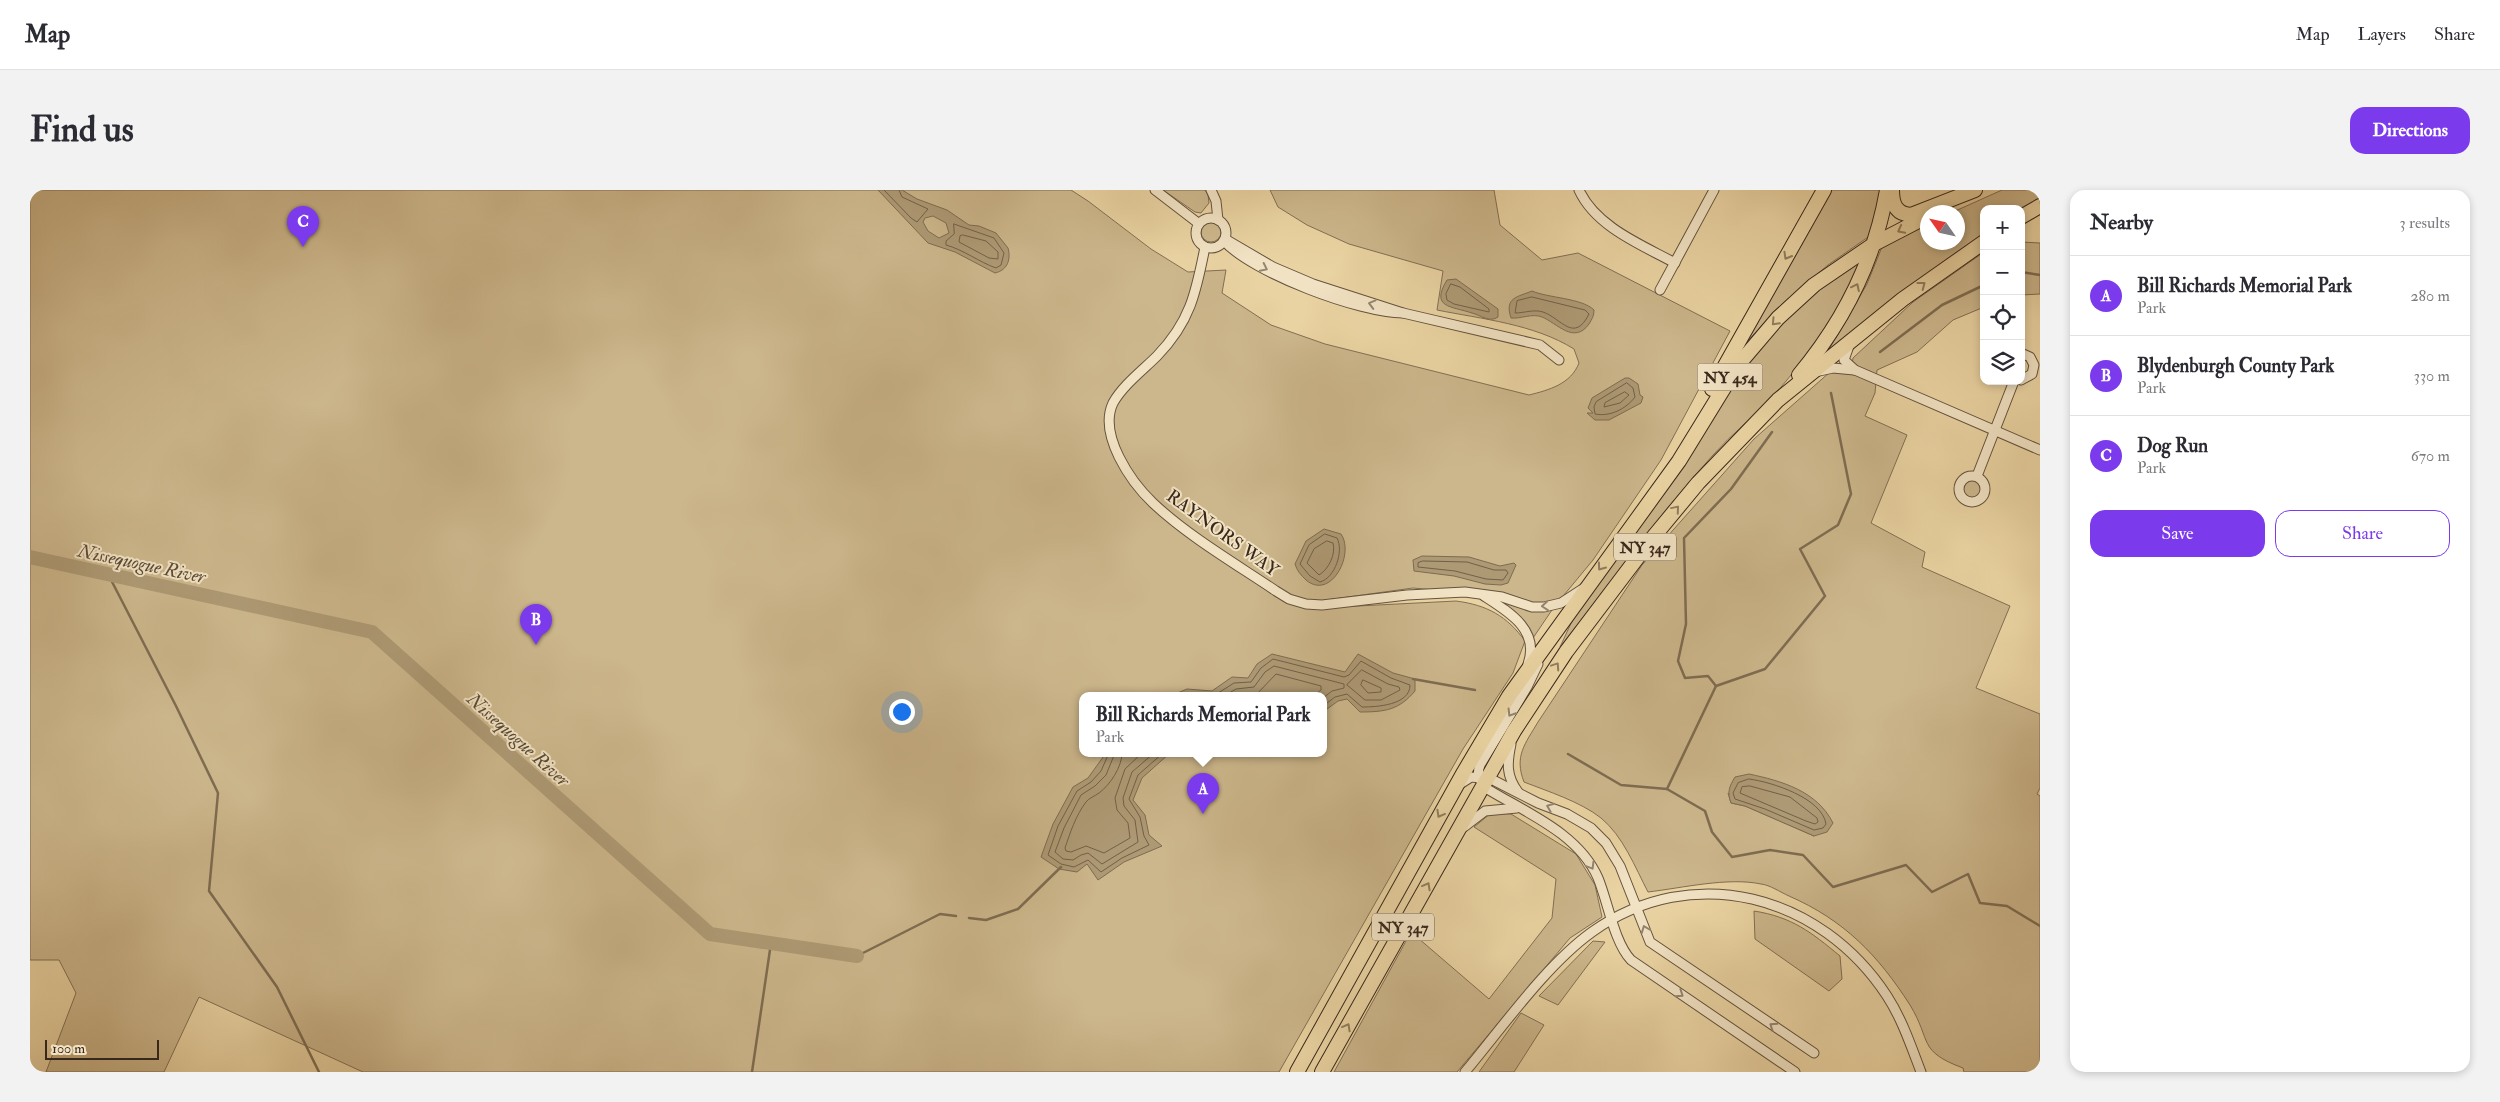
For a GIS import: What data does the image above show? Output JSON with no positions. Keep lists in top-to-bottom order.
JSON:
{
  "streets": {
    "highway": ["NY 454", "NY 347"],
    "street": ["RAYNORS WAY"]
  },
  "crossings": [
    ["NY 454", "NY 347"],
    ["RAYNORS WAY", "NY 347"]
  ],
  "water": ["Nissequogue River"],
  "scale_bar": "100 m",
  "north": "top left",
  "page": {
    "header": "Map",
    "nav": ["Map", "Layers", "Share"],
    "buttons": [
      "Directions",
      ["Save", "Share"]
    ],
    "title": "Find us",
    "heading": ["Nearby", "3 results"],
    "map_buttons": ["+", "−"],
    "pins": ["C", "B", "A"],
    "list": [
      {
        "mark": "A",
        "name": "Bill Richards Memorial Park",
        "note": "Park",
        "value": "280 m"
      },
      {
        "mark": "B",
        "name": "Blydenburgh County Park",
        "note": "Park",
        "value": "330 m"
      },
      {
        "mark": "C",
        "name": "Dog Run",
        "note": "Park",
        "value": "670 m"
      }
    ],
    "popup": ["Bill Richards Memorial Park", "Park"],
    "scale": "100 m"
  }
}
